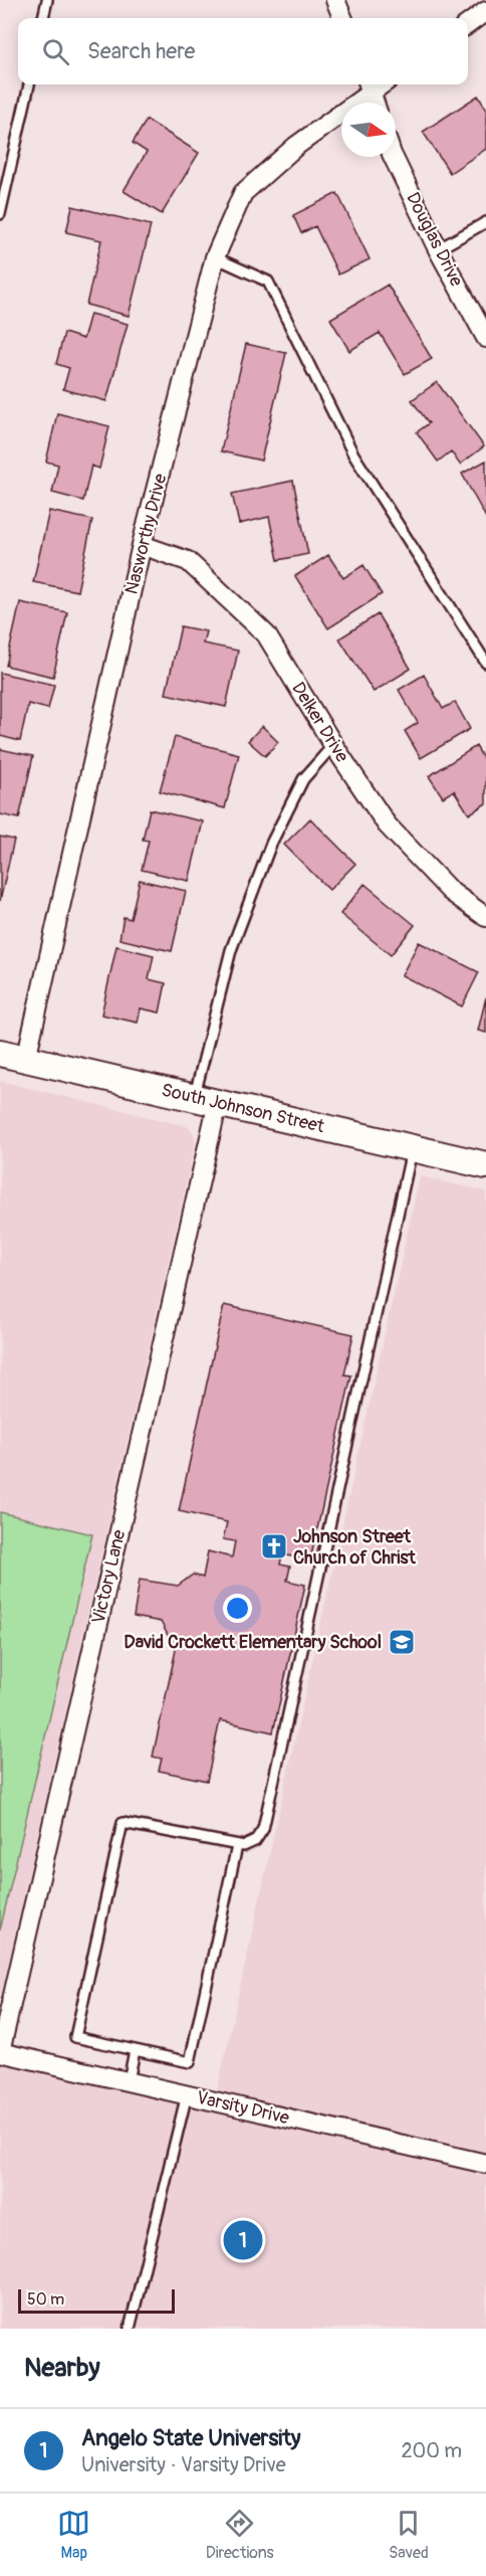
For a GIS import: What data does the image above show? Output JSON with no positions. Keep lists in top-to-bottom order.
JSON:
{
  "streets": {
    "main road": ["South Johnson Street"],
    "street": [
      "Douglas Drive",
      "Nasworthy Drive",
      "Delker Drive",
      "Victory Lane",
      "Varsity Drive"
    ]
  },
  "crossings": [
    ["Nasworthy Drive", "Delker Drive"],
    ["Nasworthy Drive", "South Johnson Street"],
    ["South Johnson Street", "Victory Lane"],
    ["Victory Lane", "Varsity Drive"]
  ],
  "places": {
    "church": ["Johnson Street Church of Christ"],
    "school or university": ["David Crockett Elementary School"]
  },
  "scale_bar": "50 m",
  "north": "right",
  "page": {
    "search": "Search here",
    "pins": "1",
    "scale": "50 m",
    "heading": "Nearby",
    "list": [
      {
        "mark": "1",
        "name": "Angelo State University",
        "note": "University · Varsity Drive",
        "value": "200 m"
      }
    ],
    "nav": ["Map", "Directions", "Saved"]
  }
}
